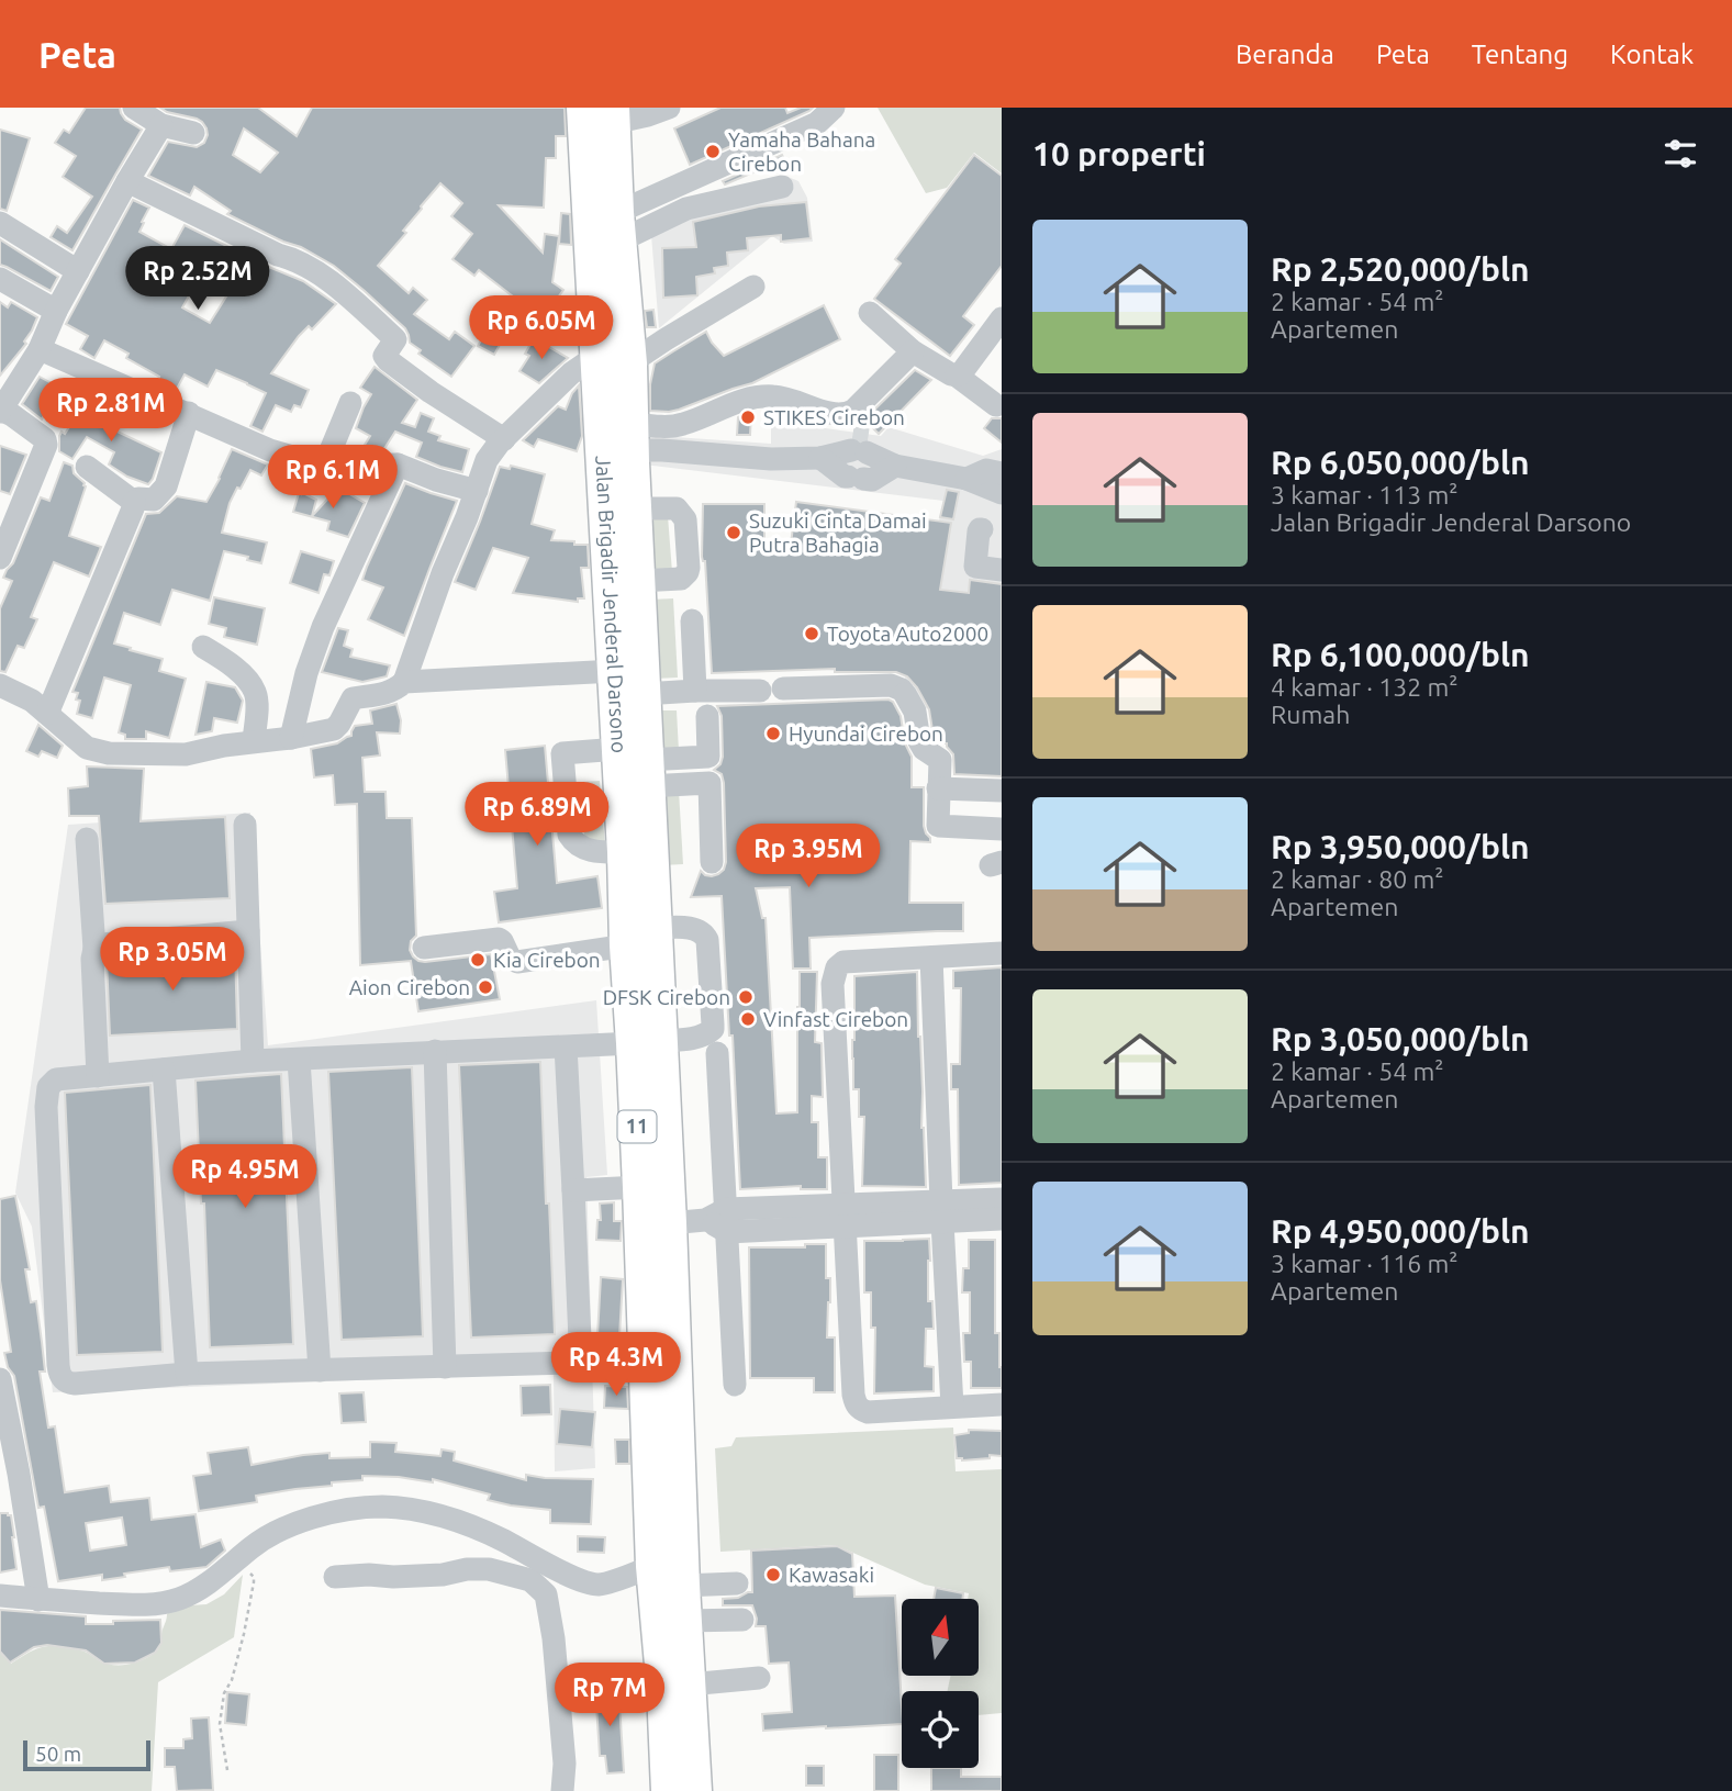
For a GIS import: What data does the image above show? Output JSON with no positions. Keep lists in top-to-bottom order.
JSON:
{
  "streets": {
    "highway": ["Jalan Brigadir Jenderal Darsono", "11"]
  },
  "places": [
    "Yamaha Bahana Cirebon",
    "STIKES Cirebon",
    "Suzuki Cinta Damai Putra Bahagia",
    "Toyota Auto2000",
    "Hyundai Cirebon",
    "Kia Cirebon",
    "Aion Cirebon",
    "DFSK Cirebon",
    "Vinfast Cirebon",
    "Kawasaki"
  ],
  "scale_bar": "50 m",
  "north": "top",
  "page": {
    "header": "Peta",
    "nav": [
      "Beranda",
      "Peta",
      "Tentang",
      "Kontak"
    ],
    "heading": "10 properti",
    "list": [
      {
        "name": "Rp 2,520,000/bln",
        "note": "2 kamar · 54 m² · Apartemen"
      },
      {
        "name": "Rp 6,050,000/bln",
        "note": "3 kamar · 113 m² · Jalan Brigadir Jenderal Darsono"
      },
      {
        "name": "Rp 6,100,000/bln",
        "note": "4 kamar · 132 m² · Rumah"
      },
      {
        "name": "Rp 3,950,000/bln",
        "note": "2 kamar · 80 m² · Apartemen"
      },
      {
        "name": "Rp 3,050,000/bln",
        "note": "2 kamar · 54 m² · Apartemen"
      },
      {
        "name": "Rp 4,950,000/bln",
        "note": "3 kamar · 116 m² · Apartemen"
      }
    ],
    "price": [
      "Rp 2.52M",
      "Rp 6.05M",
      "Rp 2.81M",
      "Rp 6.1M",
      "Rp 6.89M",
      "Rp 3.95M",
      "Rp 3.05M",
      "Rp 4.95M",
      "Rp 4.3M",
      "Rp 7M"
    ],
    "scale": "50 m"
  }
}
